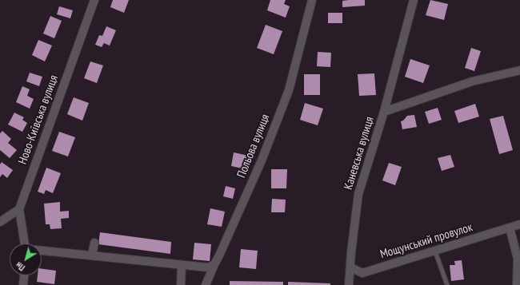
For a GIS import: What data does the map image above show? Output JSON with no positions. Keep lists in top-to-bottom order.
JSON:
{
  "streets": {
    "street": [
      "Ново-Київська вулиця",
      "Польова вулиця",
      "Каневська вулиця",
      "Мощунський провулок"
    ]
  },
  "crossings": [
    ["Каневська вулиця", "Мощунський провулок"]
  ],
  "north": "bottom left"
}
